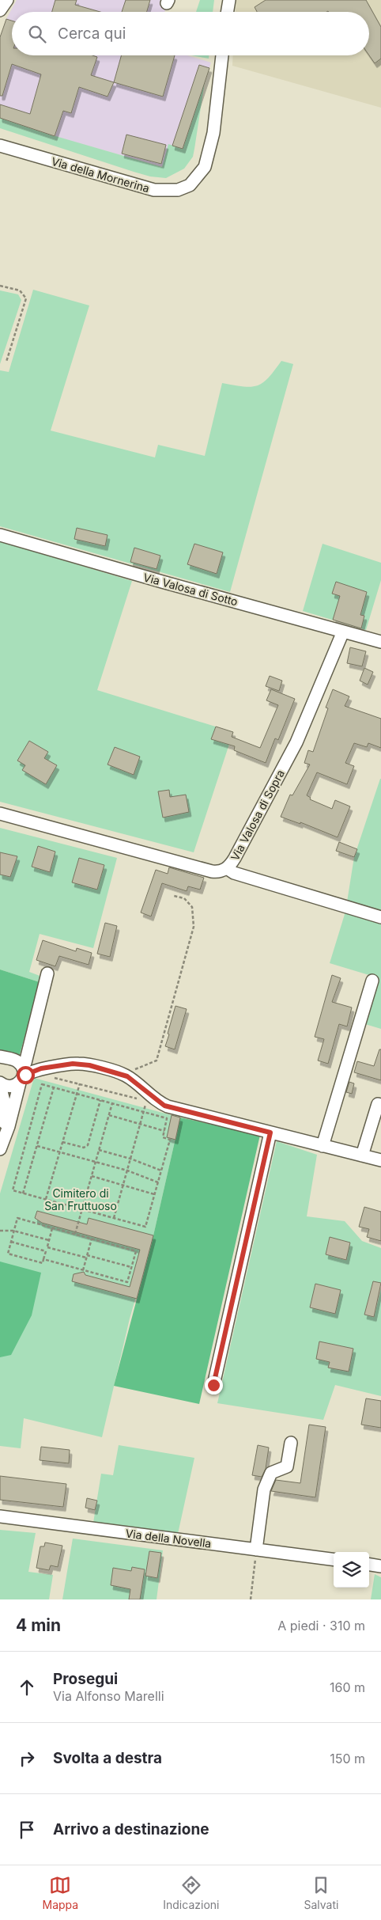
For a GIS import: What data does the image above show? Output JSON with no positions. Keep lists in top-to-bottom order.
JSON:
{
  "streets": {
    "street": [
      "Via della Mornerina",
      "Via Valosa di Sotto",
      "Via Valosa di Sopra",
      "Via della Novella"
    ]
  },
  "crossings": [
    ["Via Valosa di Sotto", "Via Valosa di Sopra"]
  ],
  "parks": ["Cimitero di San Fruttuoso"],
  "page": {
    "search": "Cerca qui",
    "heading": ["4 min", "A piedi · 310 m"],
    "list": [
      ["Prosegui", "Via Alfonso Marelli", "160 m"],
      ["Svolta a destra", "150 m"],
      "Arrivo a destinazione"
    ],
    "nav": ["Mappa", "Indicazioni", "Salvati"]
  }
}
